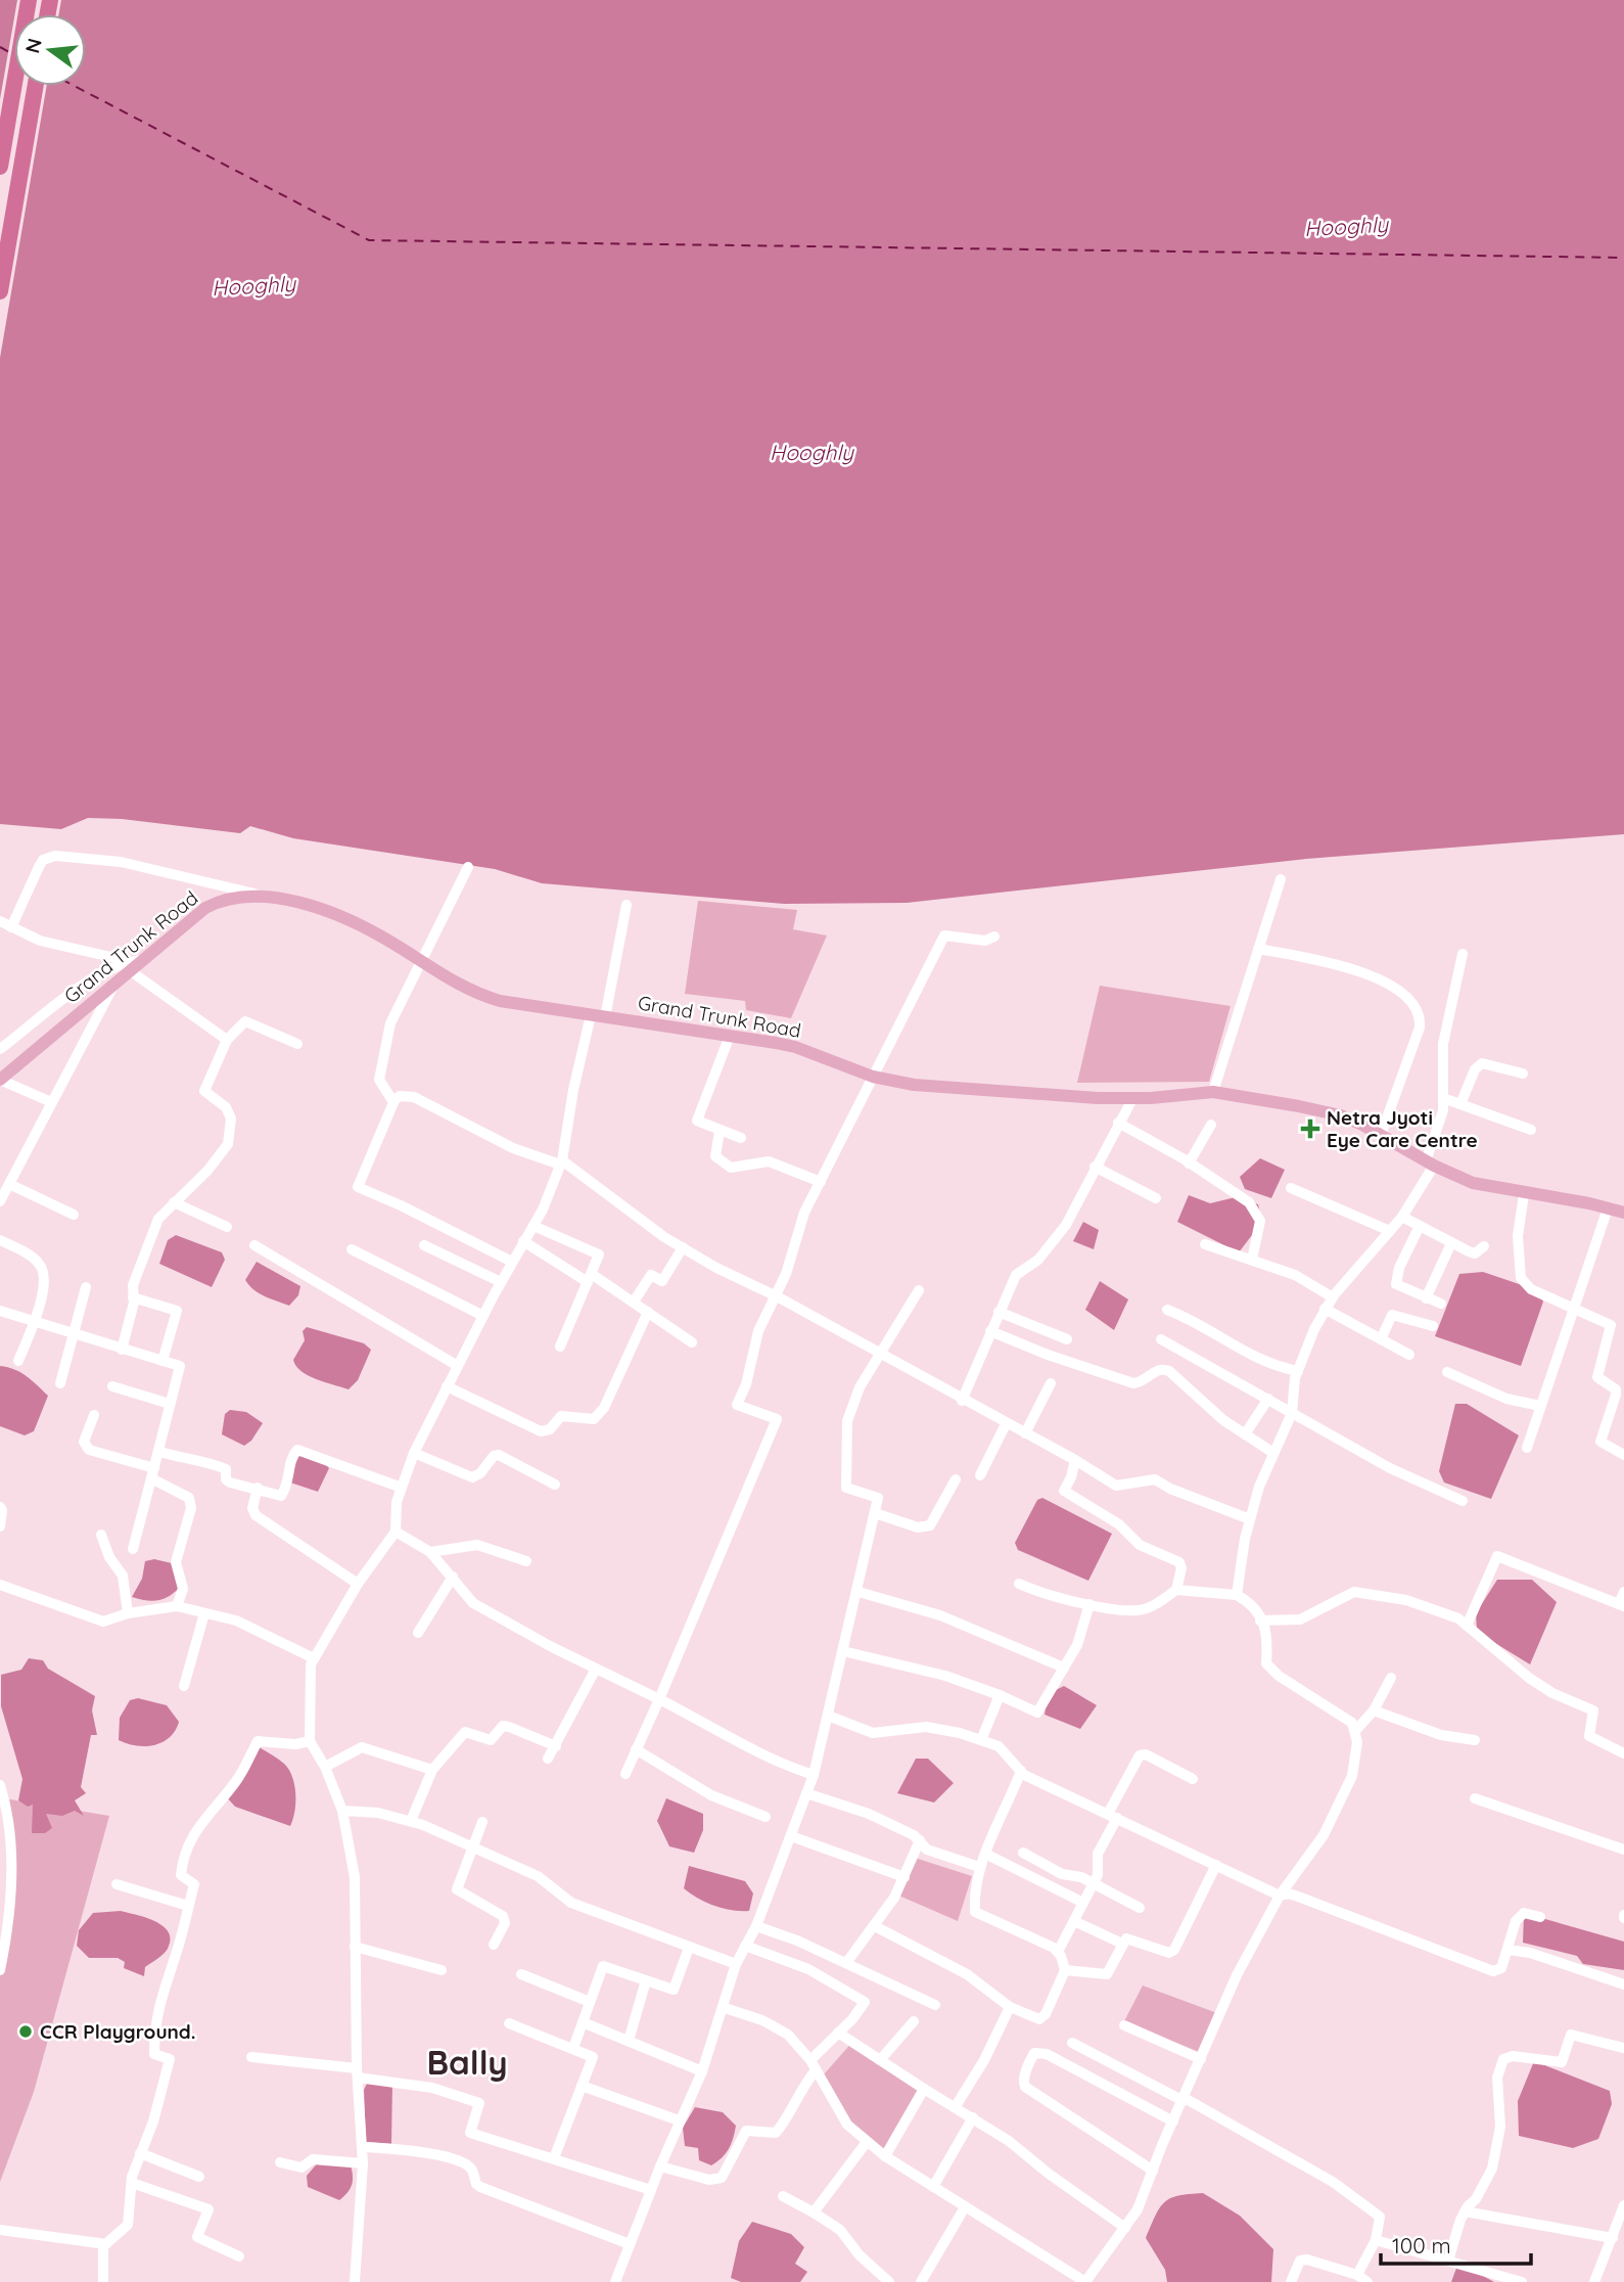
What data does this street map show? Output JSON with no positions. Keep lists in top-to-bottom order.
{
  "streets": {
    "main road": ["Grand Trunk Road"]
  },
  "districts": ["Bally"],
  "water": ["Hooghly"],
  "places": {
    "health": ["Netra Jyoti Eye Care Centre"],
    "other": ["CCR Playground."]
  },
  "scale_bar": "100 m",
  "north": "left"
}
